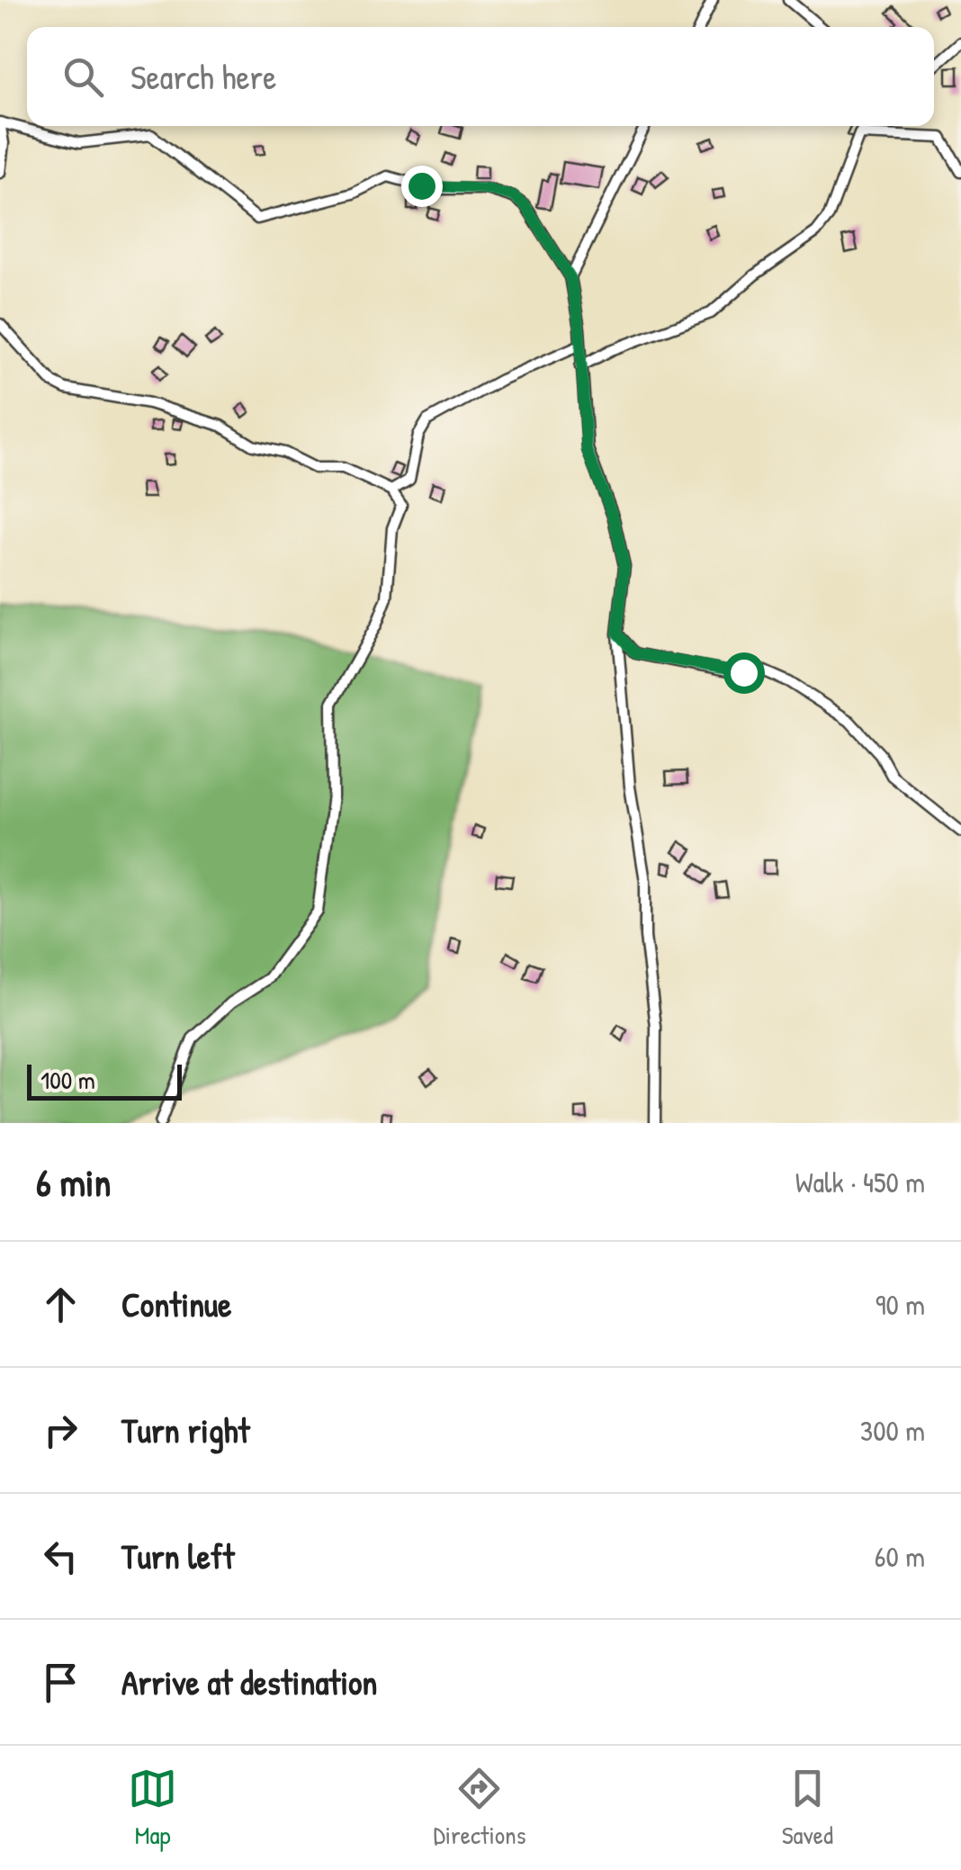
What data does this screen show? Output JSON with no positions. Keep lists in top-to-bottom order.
{
  "scale_bar": "100 m",
  "page": {
    "search": "Search here",
    "scale": "100 m",
    "heading": ["6 min", "Walk · 450 m"],
    "list": [
      ["Continue", "90 m"],
      ["Turn right", "300 m"],
      ["Turn left", "60 m"],
      "Arrive at destination"
    ],
    "nav": ["Map", "Directions", "Saved"]
  }
}
